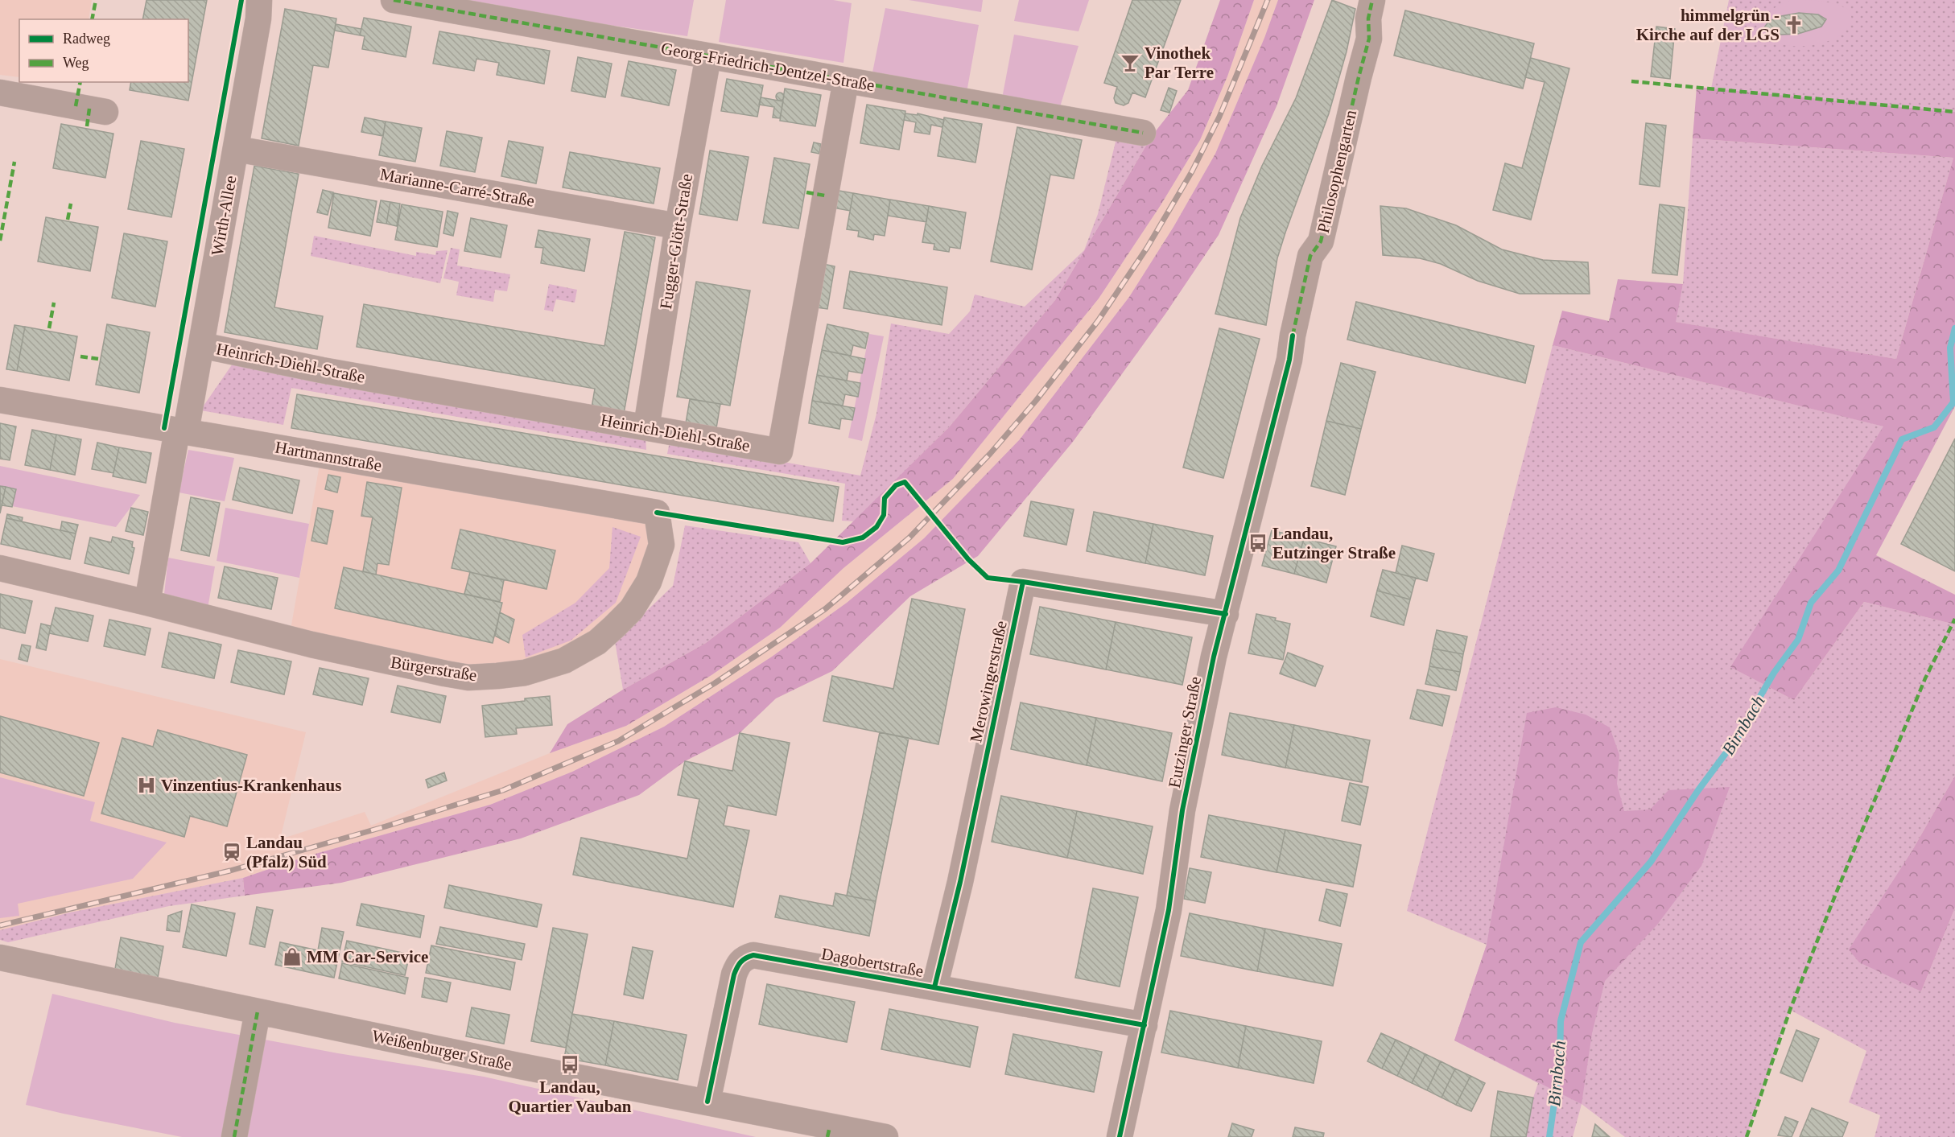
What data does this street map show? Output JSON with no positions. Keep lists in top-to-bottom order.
{
  "streets": {
    "street": [
      "Georg-Friedrich-Dentzel-Straße",
      "Philosophengarten",
      "Marianne-Carré-Straße",
      "Wirth-Allee",
      "Fugger-Glött-Straße",
      "Heinrich-Diehl-Straße",
      "Hartmannstraße",
      "Bürgerstraße",
      "Merowingerstraße",
      "Eutzinger Straße",
      "Dagobertstraße",
      "Weißenburger Straße"
    ]
  },
  "crossings": [
    ["Georg-Friedrich-Dentzel-Straße", "Fugger-Glött-Straße"],
    ["Georg-Friedrich-Dentzel-Straße", "Heinrich-Diehl-Straße"],
    ["Philosophengarten", "Eutzinger Straße"],
    ["Marianne-Carré-Straße", "Wirth-Allee"],
    ["Marianne-Carré-Straße", "Fugger-Glött-Straße"],
    ["Wirth-Allee", "Heinrich-Diehl-Straße"],
    ["Wirth-Allee", "Hartmannstraße"],
    ["Fugger-Glött-Straße", "Heinrich-Diehl-Straße"],
    ["Hartmannstraße", "Bürgerstraße"],
    ["Merowingerstraße", "Eutzinger Straße"],
    ["Merowingerstraße", "Dagobertstraße"],
    ["Eutzinger Straße", "Dagobertstraße"],
    ["Dagobertstraße", "Weißenburger Straße"]
  ],
  "water": ["Birnbach"],
  "places": {
    "church": ["himmelgrün - Kirche auf der LGS"],
    "bar": ["Vinothek Par Terre"],
    "bus stop": ["Landau, Eutzinger Straße", "Landau, Quartier Vauban"],
    "hospital": ["Vinzentius-Krankenhaus"],
    "station": ["Landau (Pfalz) Süd"],
    "shop": ["MM Car-Service"]
  },
  "legend": ["Radweg", "Weg"]
}
